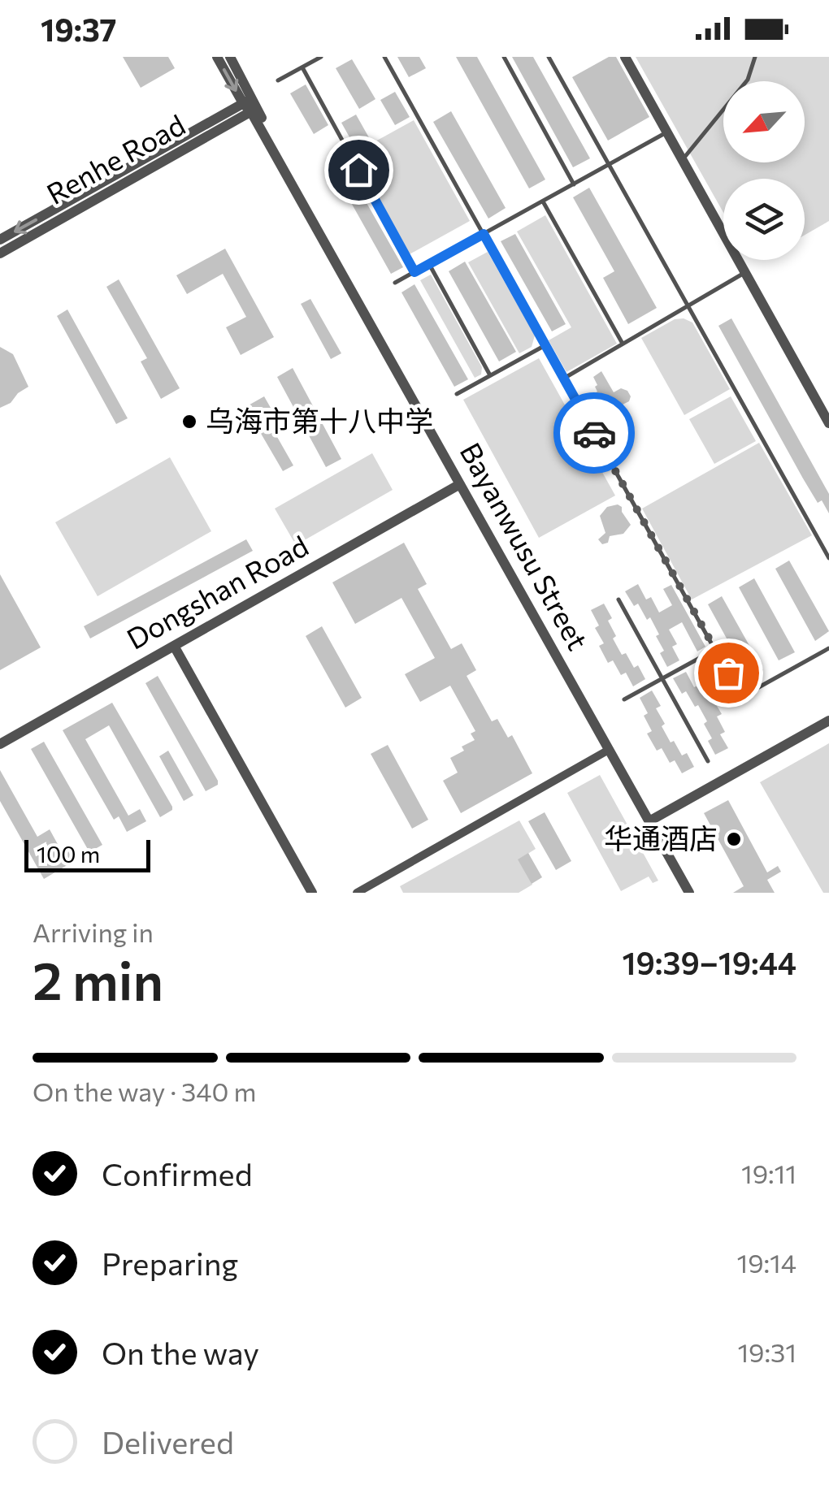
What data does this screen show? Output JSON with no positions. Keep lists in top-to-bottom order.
{
  "streets": {
    "street": ["Renhe Road", "Bayanwusu Street", "Dongshan Road"]
  },
  "crossings": [
    ["Renhe Road", "Bayanwusu Street"],
    ["Bayanwusu Street", "Dongshan Road"]
  ],
  "places": ["乌海市第十八中学", "华通酒店"],
  "scale_bar": "100 m",
  "north": "bottom left",
  "page": {
    "status": "19:37",
    "scale": "100 m",
    "heading": ["2 min", "Arriving in", "19:39–19:44"],
    "bar": "On the way · 340 m",
    "list": [
      ["Confirmed", "19:11"],
      ["Preparing", "19:14"],
      ["On the way", "19:31"],
      "Delivered"
    ]
  }
}
